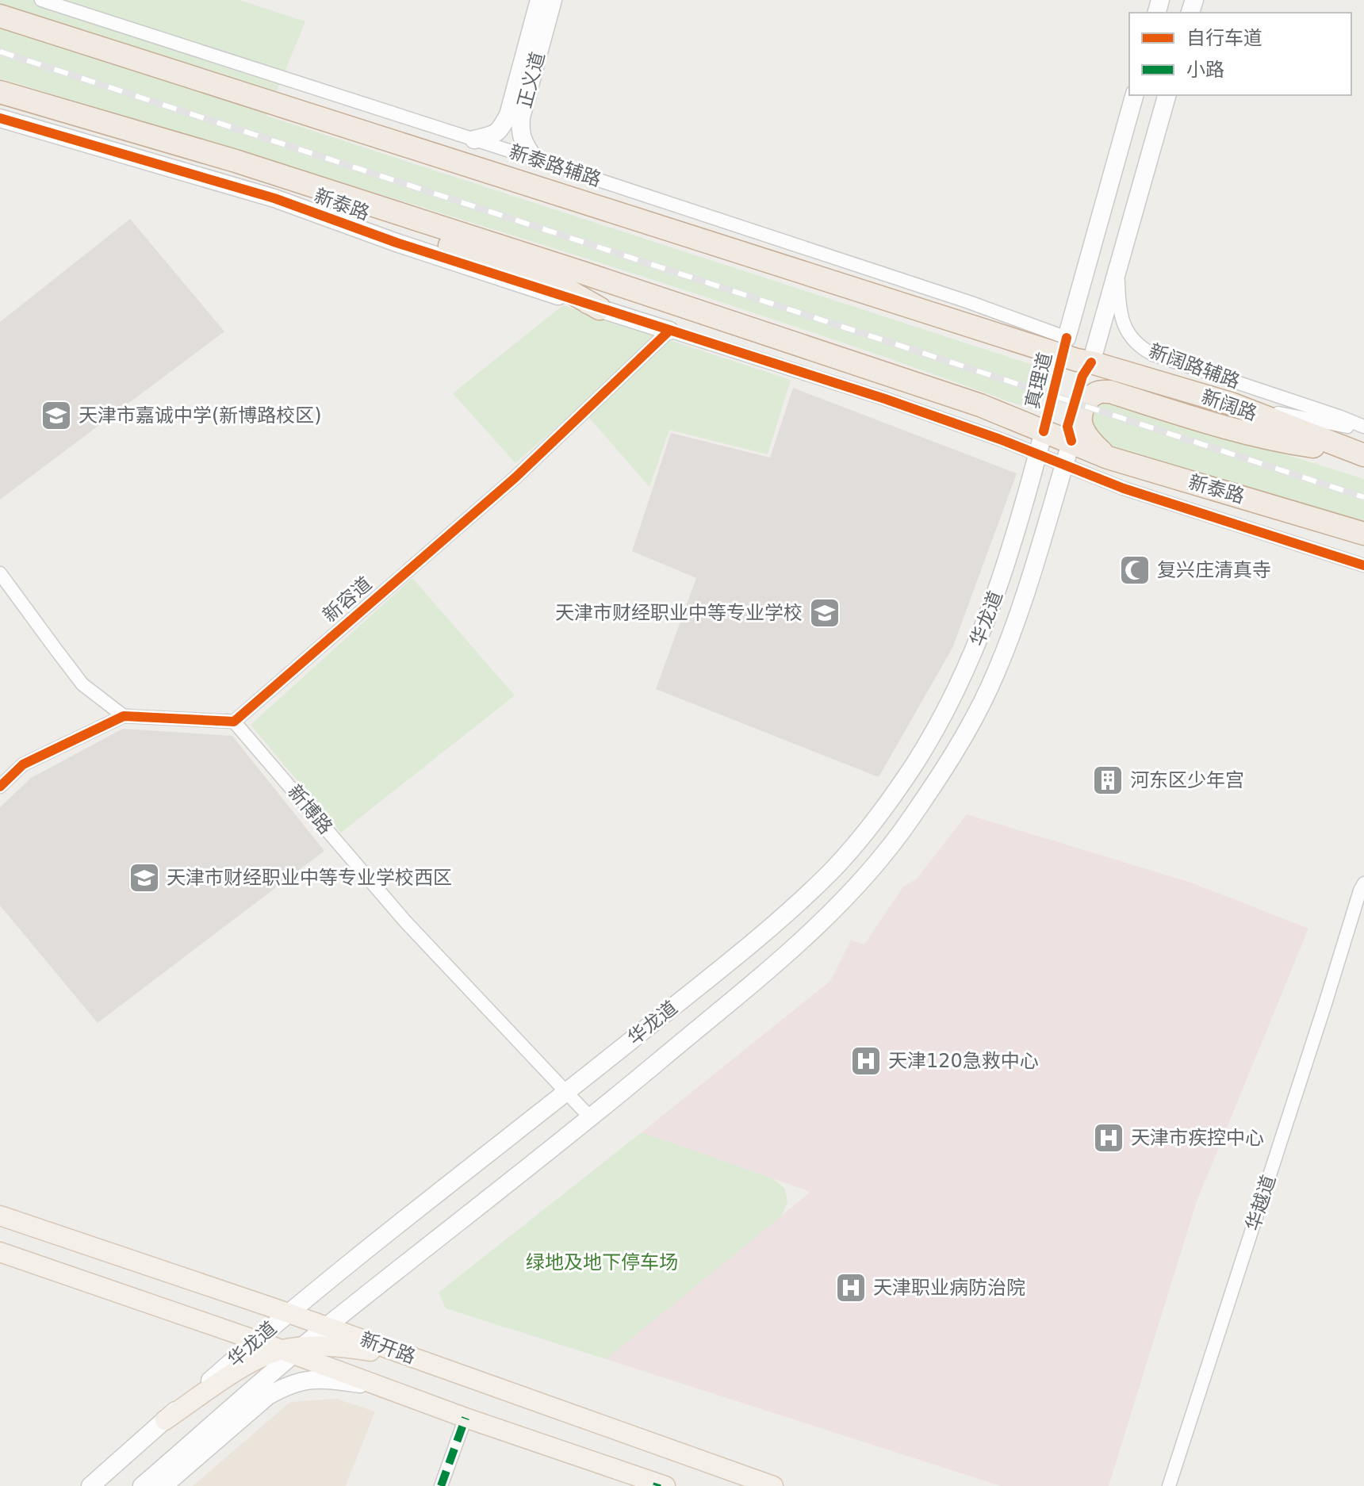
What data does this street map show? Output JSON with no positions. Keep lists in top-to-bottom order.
{
  "streets": {
    "highway": ["新泰路", "新阔路"],
    "main road": [
      "正义道",
      "真理道",
      "华龙道",
      "新开路"
    ],
    "street": [
      "新泰路辅路",
      "新阔路辅路",
      "新容道",
      "新博路",
      "华越道"
    ]
  },
  "crossings": [
    ["正义道", "新泰路辅路"],
    ["新泰路辅路", "真理道"],
    ["新泰路", "新容道"],
    ["新泰路", "华龙道"],
    ["新容道", "新博路"],
    ["华龙道", "新博路"],
    ["华龙道", "新开路"]
  ],
  "parks": ["绿地及地下停车场"],
  "places": {
    "school or university": ["天津市嘉诚中学(新博路校区)", "天津市财经职业中等专业学校", "天津市财经职业中等专业学校西区"],
    "mosque": ["复兴庄清真寺"],
    "building": ["河东区少年宫"],
    "hospital": ["天津120急救中心", "天津市疾控中心", "天津职业病防治院"]
  },
  "legend": ["自行车道", "小路"]
}
